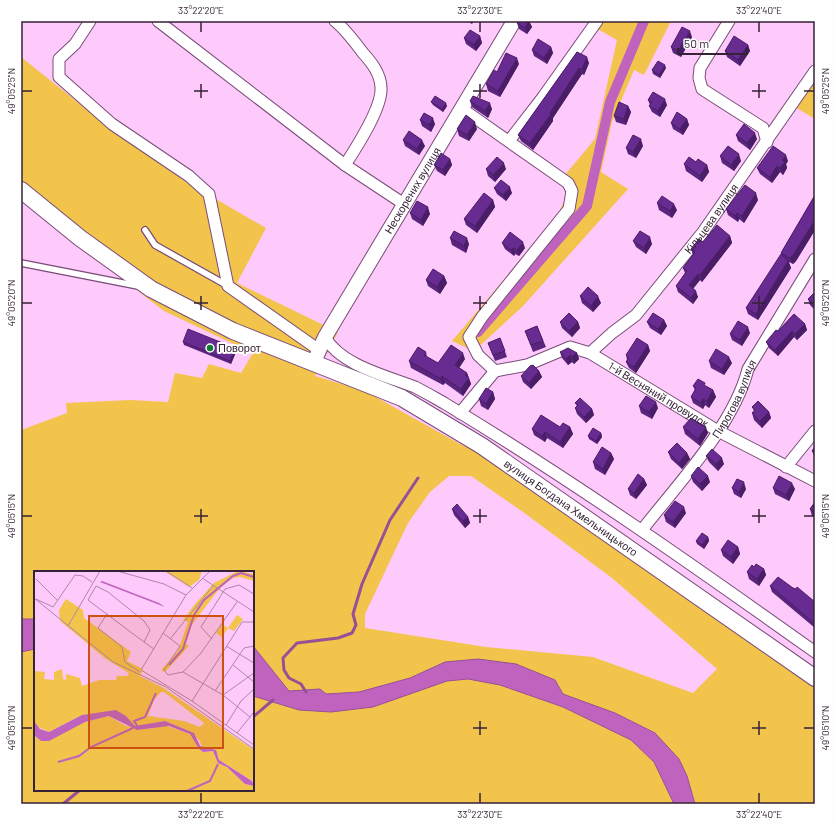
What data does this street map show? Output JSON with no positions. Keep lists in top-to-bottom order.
{
  "streets": {
    "main road": ["вулиця Богдана Хмельницького"],
    "street": [
      "Нескорених вулиця",
      "Кільцева вулиця",
      "1-й Весняний провулок",
      "Пирогова вулиця"
    ]
  },
  "crossings": [
    ["Нескорених вулиця", "вулиця Богдана Хмельницького"],
    ["Кільцева вулиця", "1-й Весняний провулок"],
    ["1-й Весняний провулок", "Пирогова вулиця"]
  ],
  "places": ["Поворот"],
  "scale_bar": "50 m",
  "coordinates": [
    "33°22'20\"E",
    "33°22'30\"E",
    "33°22'40\"E",
    "49°05'25\"N",
    "49°05'20\"N",
    "49°05'15\"N",
    "49°05'10\"N"
  ]
}
